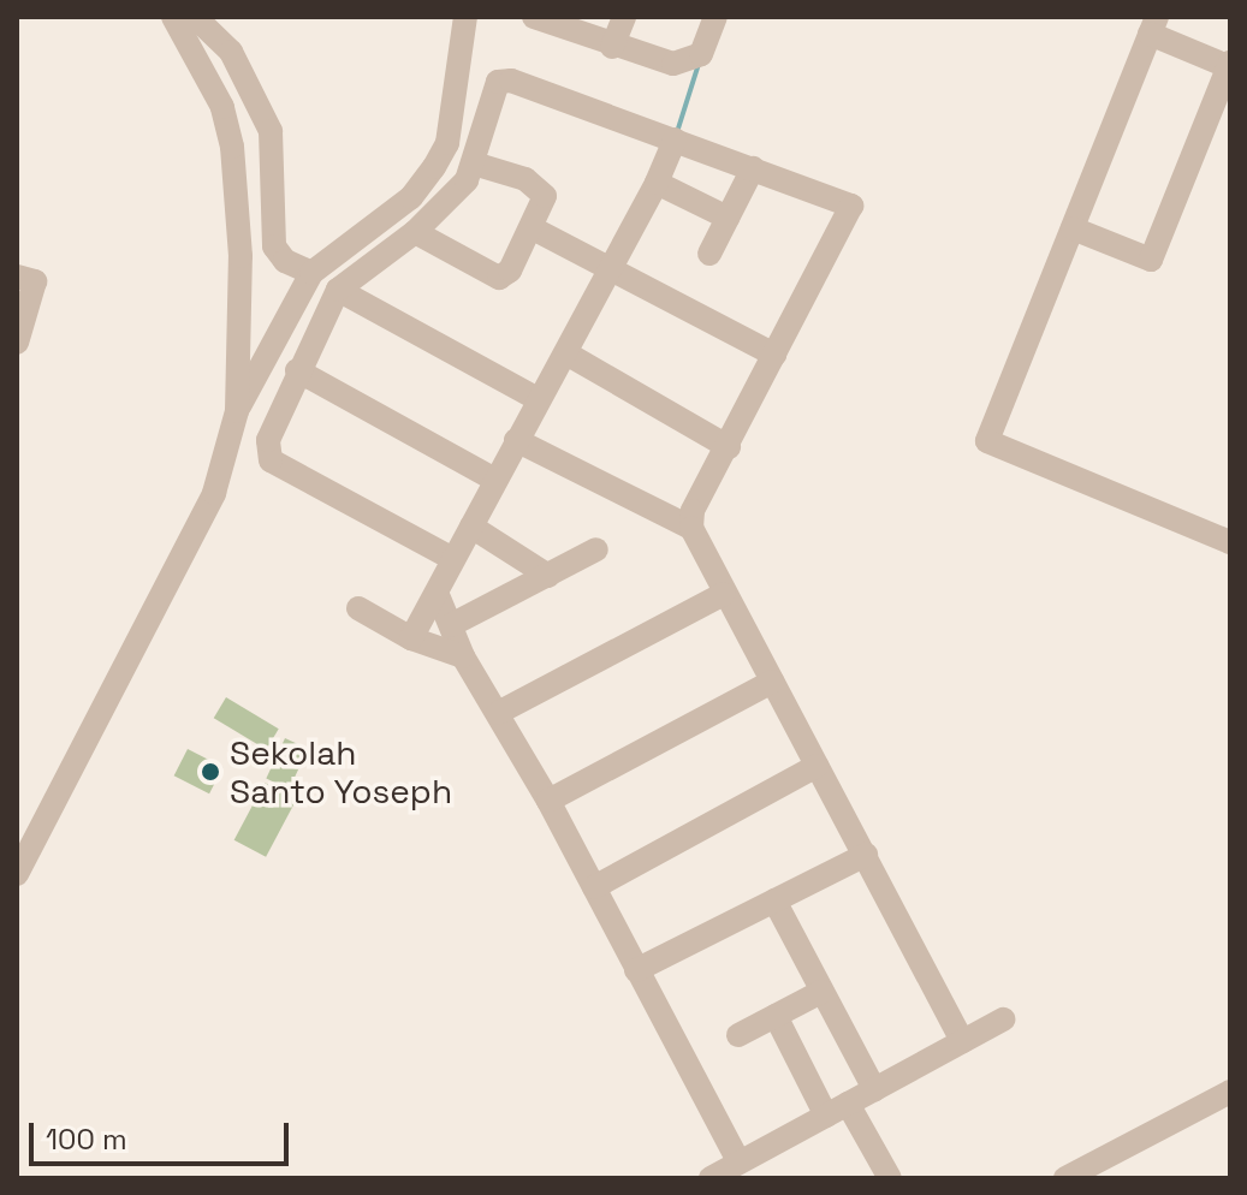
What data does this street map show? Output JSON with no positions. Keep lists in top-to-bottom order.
{
  "places": ["Sekolah Santo Yoseph"],
  "scale_bar": "100 m"
}
